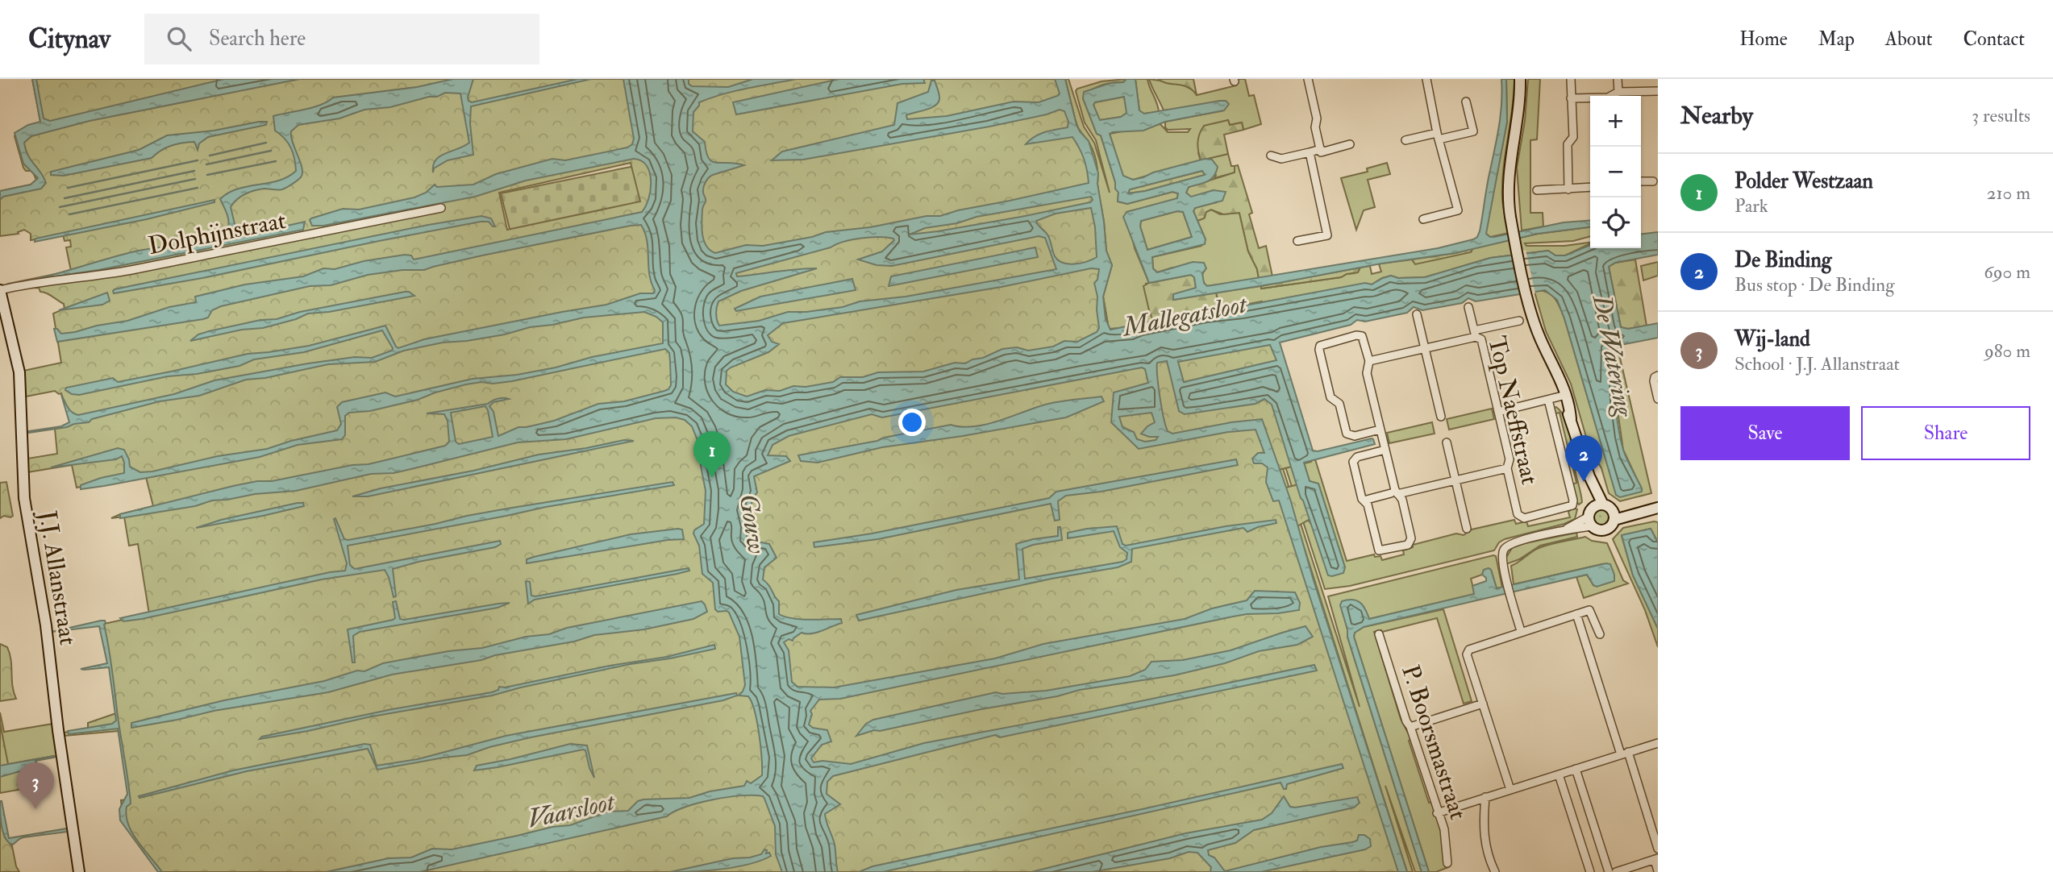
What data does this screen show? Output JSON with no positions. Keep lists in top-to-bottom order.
{
  "streets": {
    "street": [
      "Dolphijnstraat",
      "Top Naeffstraat",
      "J.J. Allanstraat",
      "P. Boorsmastraat"
    ]
  },
  "crossings": [
    ["Dolphijnstraat", "J.J. Allanstraat"]
  ],
  "water": [
    "Mallegatsloot",
    "De Watering",
    "Gouw",
    "Vaarsloot"
  ],
  "page": {
    "header": "Citynav",
    "search": "Search here",
    "nav": [
      "Home",
      "Map",
      "About",
      "Contact"
    ],
    "heading": ["Nearby", "3 results"],
    "map_buttons": ["+", "−"],
    "list": [
      {
        "mark": "1",
        "name": "Polder Westzaan",
        "note": "Park",
        "value": "210 m"
      },
      {
        "mark": "2",
        "name": "De Binding",
        "note": "Bus stop · De Binding",
        "value": "690 m"
      },
      {
        "mark": "3",
        "name": "Wij-land",
        "note": "School · J.J. Allanstraat",
        "value": "980 m"
      }
    ],
    "buttons": ["Save", "Share"],
    "pins": ["1", "2", "3"]
  }
}
